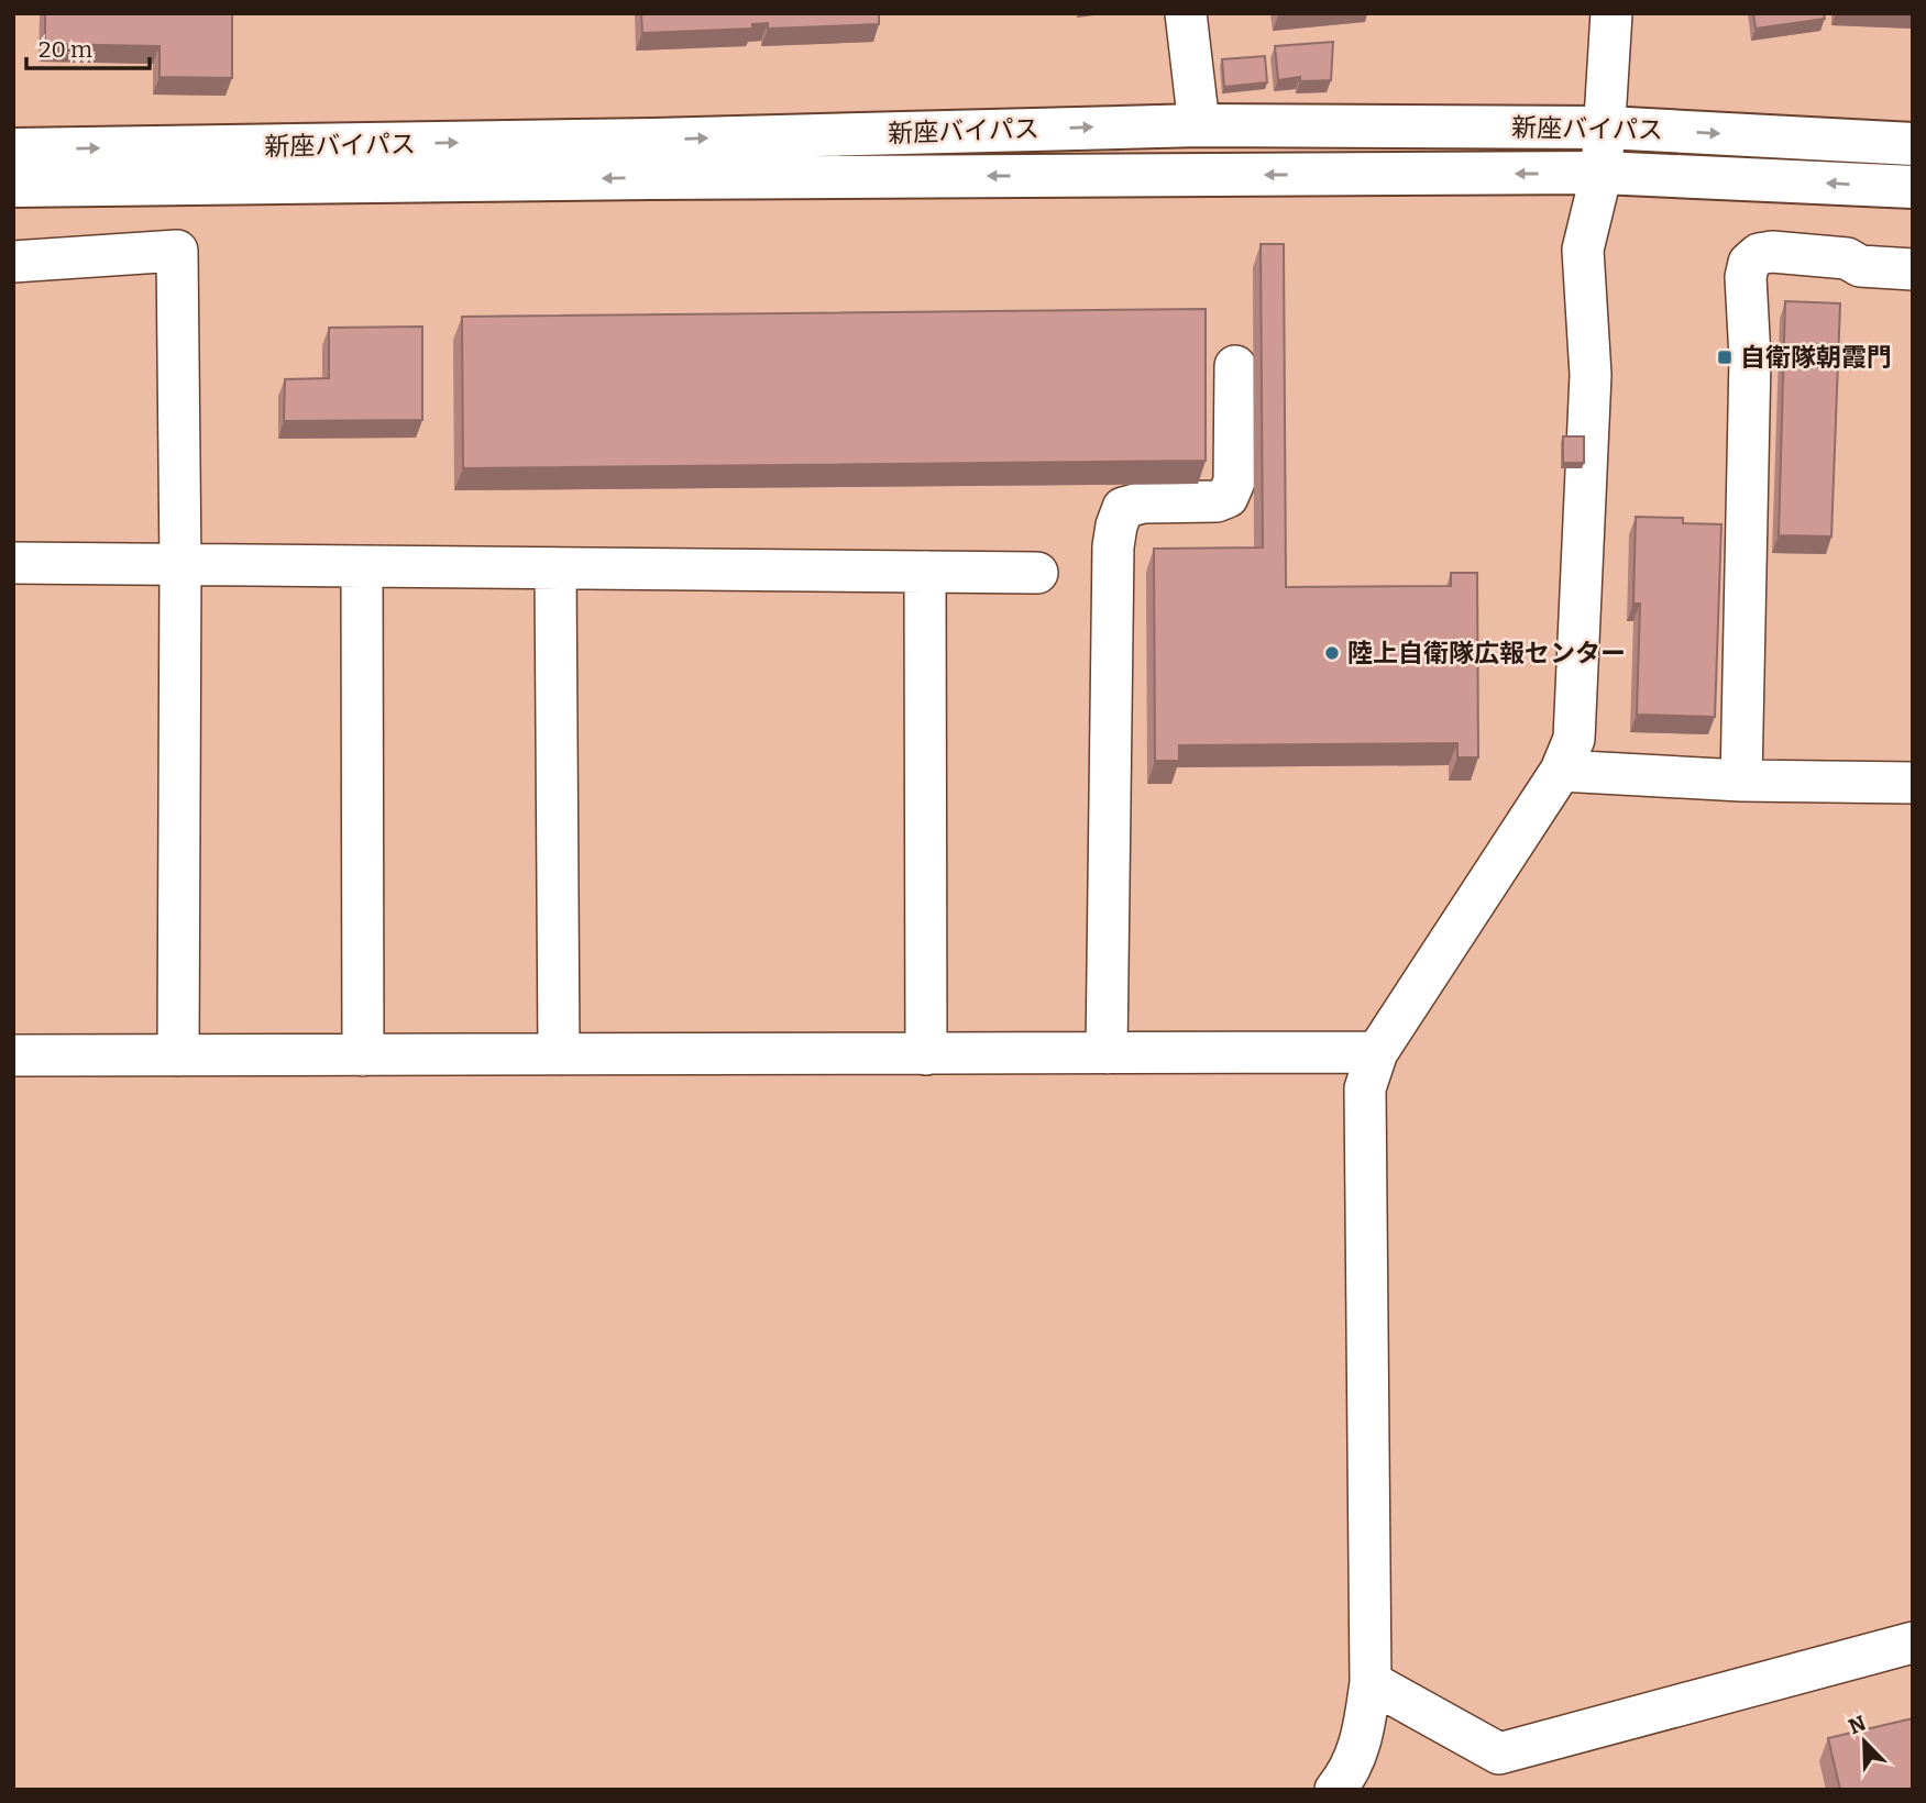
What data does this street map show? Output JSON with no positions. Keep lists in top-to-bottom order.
{
  "streets": {
    "highway": ["新座バイパス"]
  },
  "places": {
    "transit": ["自衛隊朝霞門"],
    "other": ["陸上自衛隊広報センター"]
  },
  "scale_bar": "20 m",
  "north": "top left"
}
